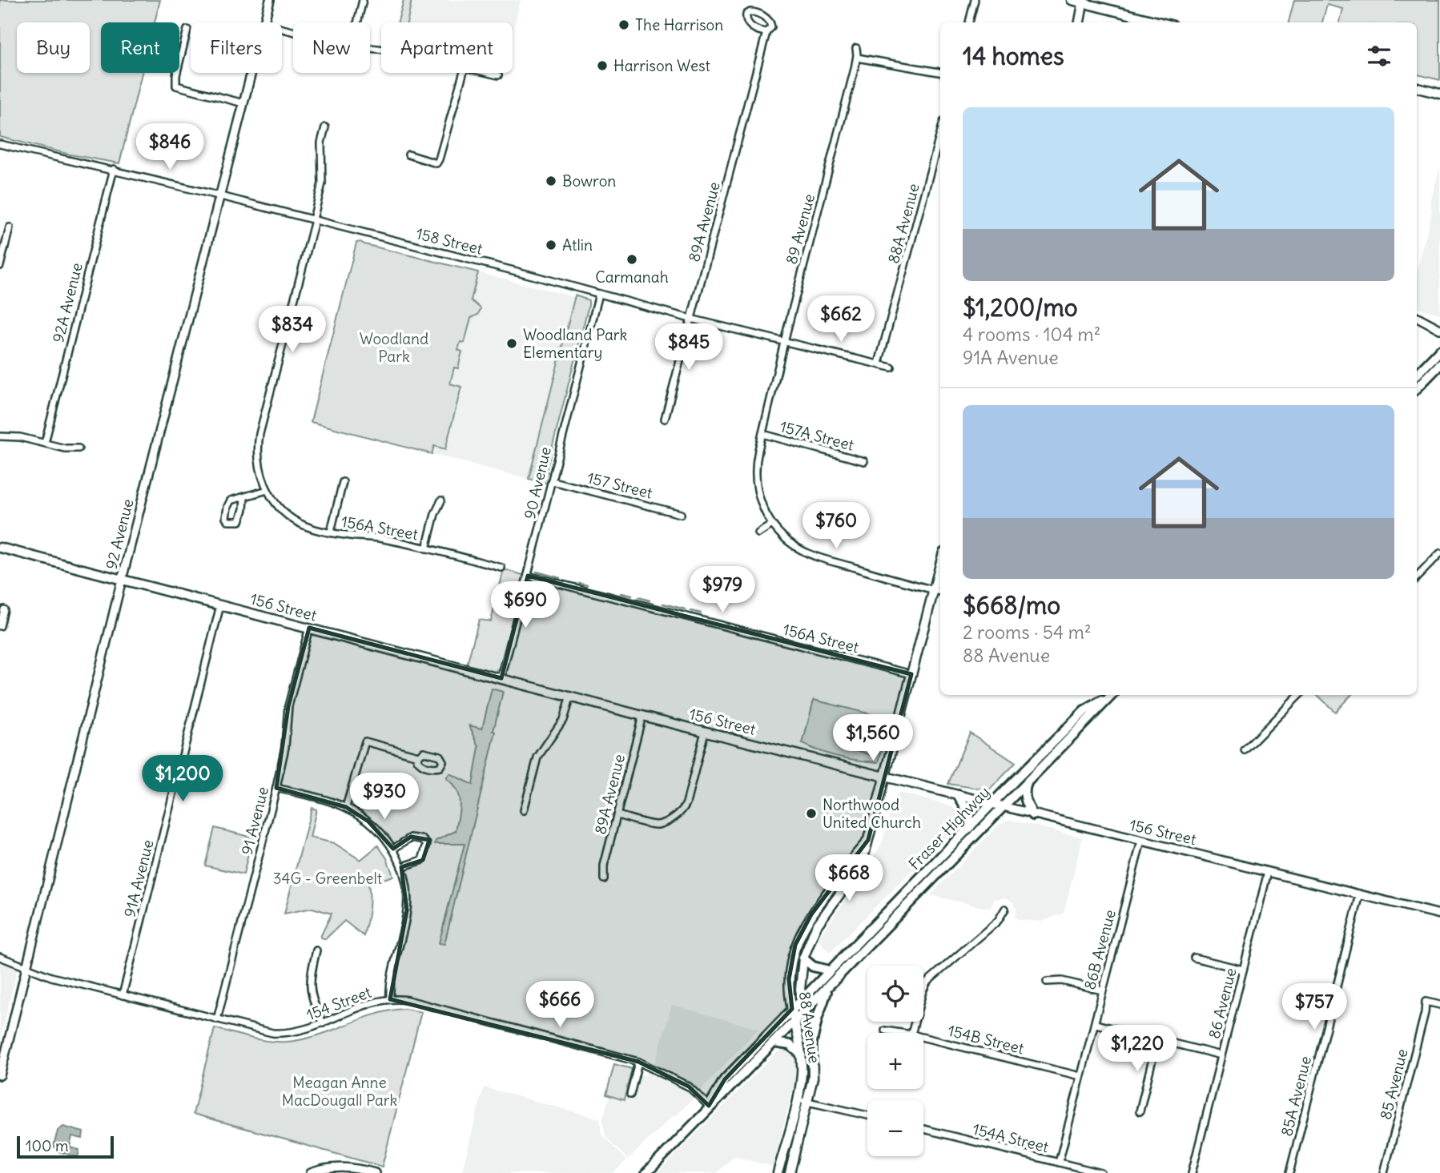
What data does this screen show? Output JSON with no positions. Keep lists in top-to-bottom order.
{
  "streets": {
    "main road": ["156 Street", "Fraser Highway", "88 Avenue"],
    "street": [
      "89A Avenue",
      "88A Avenue",
      "89 Avenue",
      "158 Street",
      "92A Avenue",
      "157A Street",
      "90 Avenue",
      "157 Street",
      "156A Street",
      "92 Avenue",
      "91 Avenue",
      "91A Avenue",
      "86B Avenue",
      "154 Street",
      "86 Avenue",
      "154B Street",
      "85 Avenue",
      "85A Avenue",
      "154A Street"
    ]
  },
  "crossings": [
    ["89A Avenue", "158 Street"],
    ["89A Avenue", "156 Street"],
    ["88A Avenue", "158 Street"],
    ["89 Avenue", "158 Street"],
    ["89 Avenue", "157A Street"],
    ["158 Street", "92A Avenue"],
    ["158 Street", "90 Avenue"],
    ["158 Street", "92 Avenue"],
    ["90 Avenue", "157 Street"],
    ["90 Avenue", "156A Street"],
    ["90 Avenue", "156 Street"],
    ["156A Street", "88 Avenue"],
    ["92 Avenue", "156 Street"],
    ["92 Avenue", "154 Street"],
    ["156 Street", "91 Avenue"],
    ["156 Street", "Fraser Highway"],
    ["156 Street", "91A Avenue"],
    ["156 Street", "86B Avenue"],
    ["156 Street", "86 Avenue"],
    ["156 Street", "88 Avenue"],
    ["156 Street", "85A Avenue"],
    ["91 Avenue", "154 Street"],
    ["Fraser Highway", "154 Street"],
    ["Fraser Highway", "88 Avenue"],
    ["91A Avenue", "154 Street"],
    ["86B Avenue", "154B Street"],
    ["86B Avenue", "154A Street"]
  ],
  "parks": ["Woodland Park", "34G - Greenbelt", "Meagan Anne MacDougall Park"],
  "places": [
    "The Harrison",
    "Harrison West",
    "Bowron",
    "Atlin",
    "Carmanah",
    "Woodland Park Elementary",
    "Northwood United Church"
  ],
  "scale_bar": "100 m",
  "page": {
    "chip": [
      "Buy",
      "Rent",
      "Filters",
      "New",
      "Apartment"
    ],
    "heading": "14 homes",
    "list": [
      {
        "name": "$1,200/mo",
        "note": "4 rooms · 104 m² · 91A Avenue"
      },
      {
        "name": "$668/mo",
        "note": "2 rooms · 54 m² · 88 Avenue"
      }
    ],
    "price": [
      "$846",
      "$662",
      "$834",
      "$845",
      "$760",
      "$979",
      "$690",
      "$1,560",
      "$1,200",
      "$930",
      "$668",
      "$666",
      "$757",
      "$1,220"
    ],
    "map_buttons": ["+", "−"],
    "scale": "100 m"
  }
}
